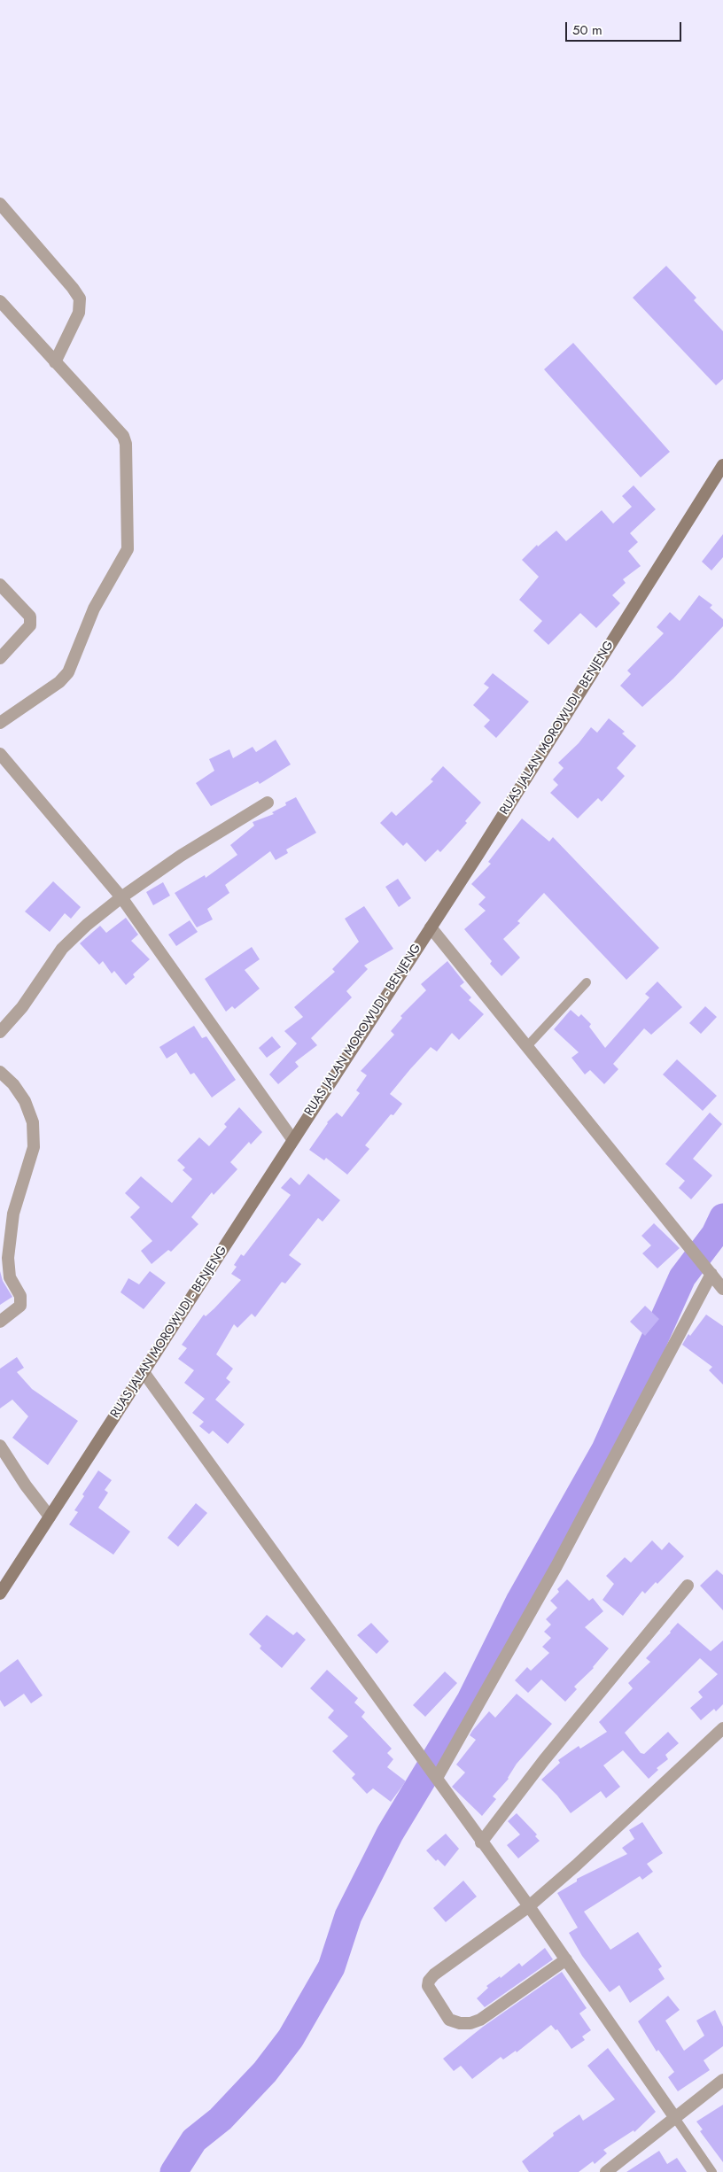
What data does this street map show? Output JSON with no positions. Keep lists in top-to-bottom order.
{
  "streets": {
    "main road": ["RUAS JALAN MOROWUDI - BENJENG"]
  },
  "scale_bar": "50 m"
}
